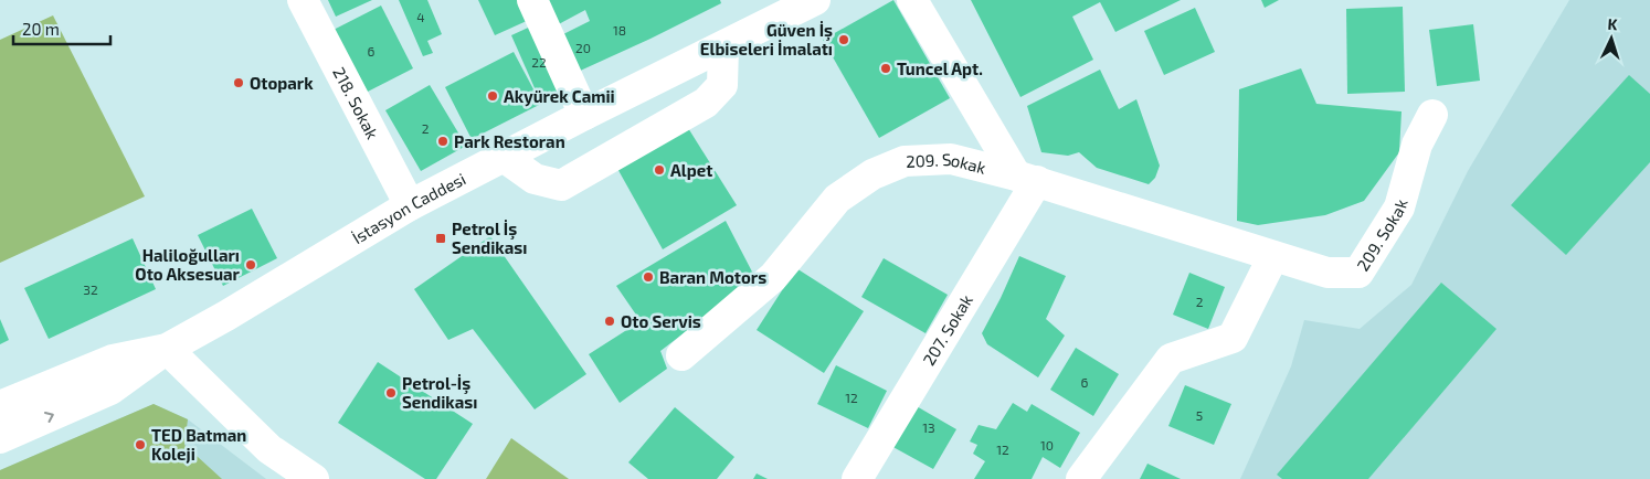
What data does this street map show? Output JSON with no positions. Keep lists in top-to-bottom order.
{
  "streets": {
    "street": [
      "218. Sokak",
      "209. Sokak",
      "İstasyon Caddesi",
      "207. Sokak"
    ]
  },
  "crossings": [
    ["218. Sokak", "İstasyon Caddesi"],
    ["209. Sokak", "207. Sokak"]
  ],
  "places": {
    "other": [
      "Güven İş Elbiseleri İmalatı",
      "Tuncel Apt.",
      "Otopark",
      "Akyürek Camii",
      "Park Restoran",
      "Alpet",
      "Haliloğulları Oto Aksesuar",
      "Baran Motors",
      "Oto Servis",
      "Petrol-İş Sendikası",
      "TED Batman Koleji"
    ],
    "transit": ["Petrol İş Sendikası"]
  },
  "house_numbers": [
    "4",
    "18",
    "20",
    "6",
    "22",
    "2",
    "32",
    "2",
    "6",
    "12",
    "5",
    "13",
    "10",
    "12"
  ],
  "scale_bar": "20 m",
  "north": "top"
}
